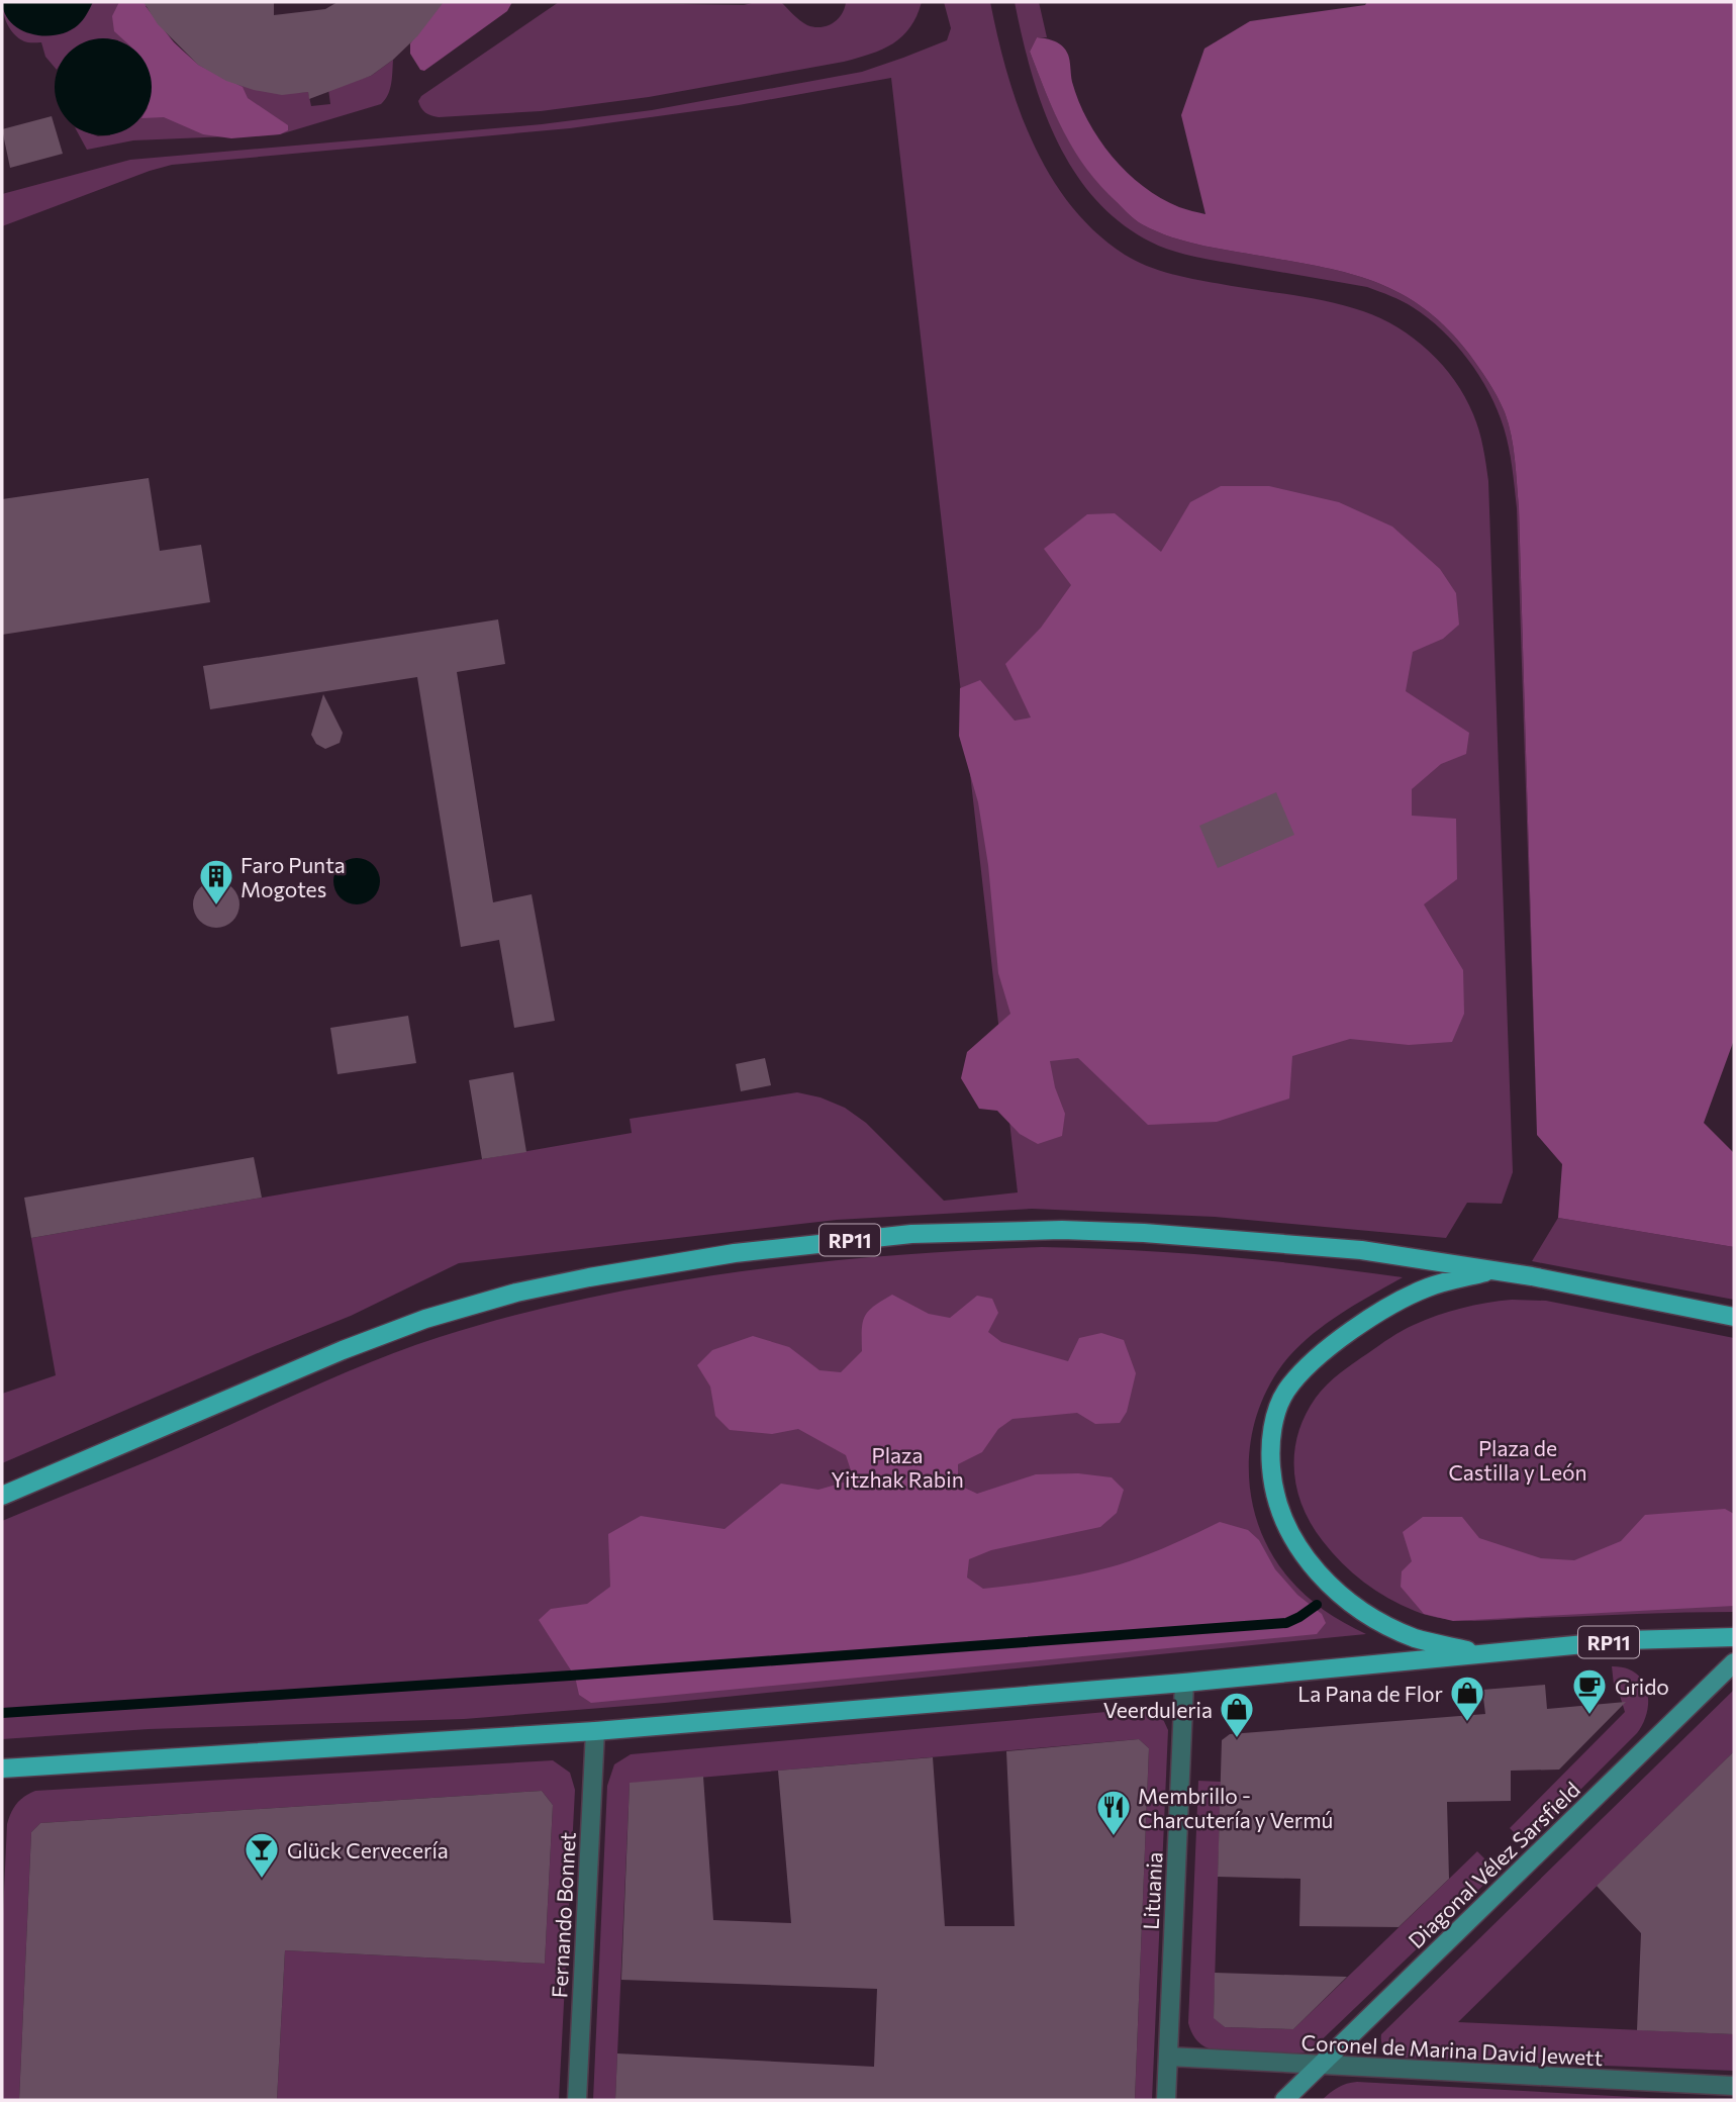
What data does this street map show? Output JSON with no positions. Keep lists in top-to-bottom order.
{
  "streets": {
    "main road": ["RP11", "Diagonal Vélez Sarsfield"],
    "street": ["Lituania", "Fernando Bonnet", "Coronel de Marina David Jewett"]
  },
  "crossings": [
    ["RP11", "Lituania"],
    ["RP11", "Fernando Bonnet"],
    ["Diagonal Vélez Sarsfield", "Coronel de Marina David Jewett"],
    ["Lituania", "Coronel de Marina David Jewett"]
  ],
  "parks": ["Plaza de Castilla y León", "Plaza Yitzhak Rabin"],
  "places": {
    "building": ["Faro Punta Mogotes"],
    "cafe": ["Grido"],
    "shop": ["La Pana de Flor", "Veerduleria"],
    "restaurant": ["Membrillo - Charcutería y Vermú"],
    "bar": ["Glück Cervecería"]
  }
}
